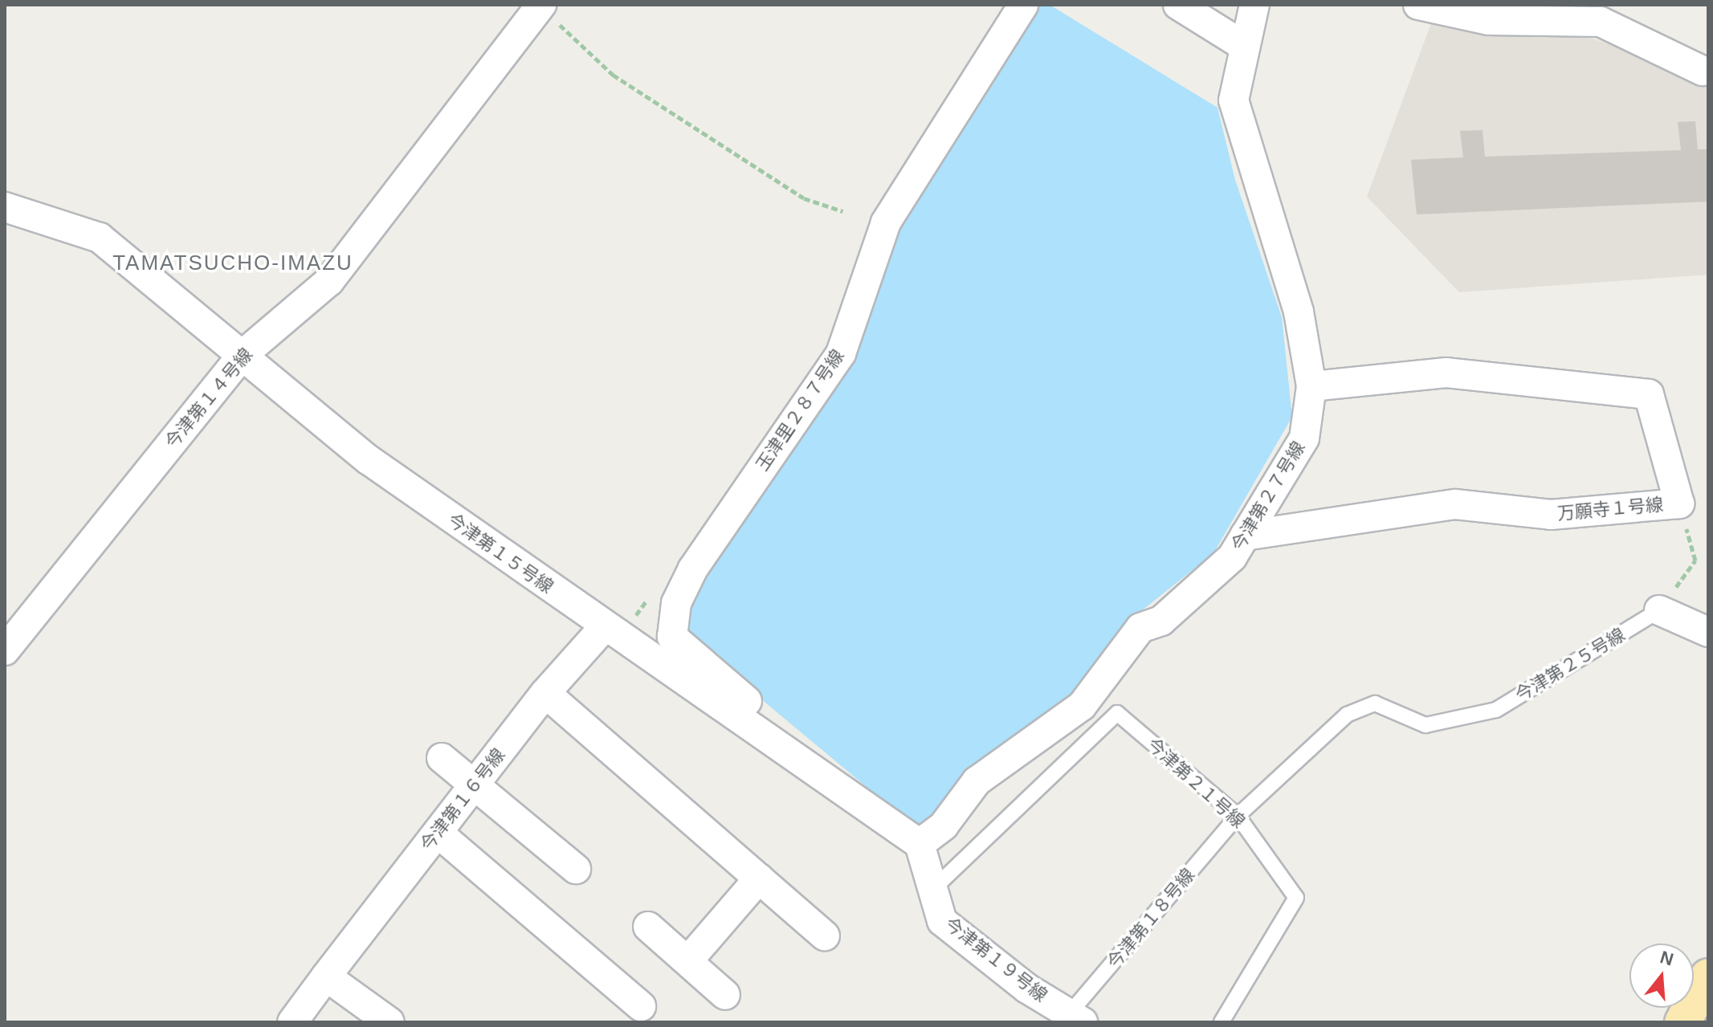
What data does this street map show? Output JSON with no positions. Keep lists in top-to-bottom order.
{
  "streets": {
    "street": [
      "今津第１４号線",
      "玉津里２８７号線",
      "今津第２７号線",
      "万願寺１号線",
      "今津第１５号線",
      "今津第１６号線",
      "今津第１９号線"
    ],
    "lane": ["今津第２５号線", "今津第２１号線", "今津第１８号線"]
  },
  "crossings": [
    ["今津第１４号線", "今津第１５号線"],
    ["玉津里２８７号線", "今津第１５号線"],
    ["今津第２７号線", "万願寺１号線"],
    ["今津第２７号線", "今津第１５号線"],
    ["今津第２７号線", "今津第１９号線"],
    ["今津第１５号線", "今津第１６号線"],
    ["今津第１５号線", "今津第１９号線"],
    ["今津第２５号線", "今津第１８号線"],
    ["今津第２１号線", "今津第１８号線"],
    ["今津第２１号線", "今津第１９号線"],
    ["今津第１８号線", "今津第１９号線"]
  ],
  "districts": ["TAMATSUCHO-IMAZU"],
  "north": "top"
}
